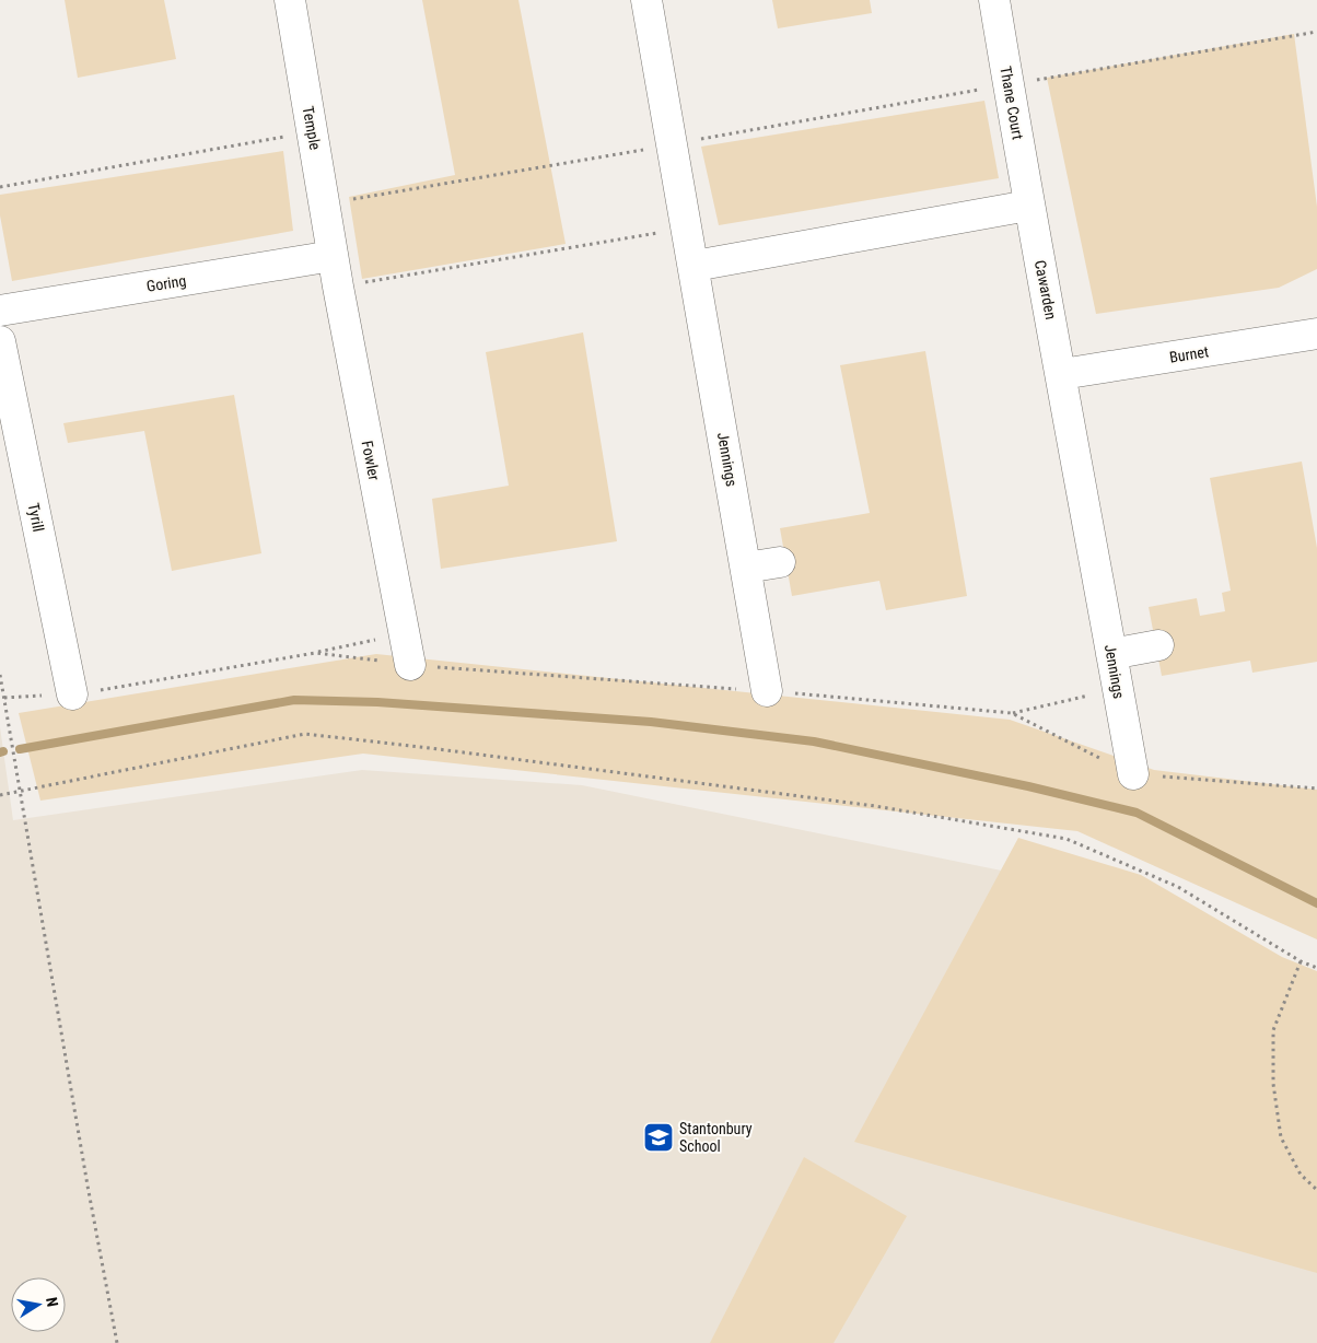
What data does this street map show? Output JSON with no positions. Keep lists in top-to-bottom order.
{
  "streets": {
    "street": [
      "Thane Court",
      "Temple",
      "Goring",
      "Cawarden",
      "Burnet",
      "Jennings",
      "Fowler",
      "Tyrill"
    ]
  },
  "crossings": [
    ["Thane Court", "Cawarden"],
    ["Temple", "Goring"],
    ["Temple", "Fowler"],
    ["Goring", "Fowler"],
    ["Cawarden", "Burnet"],
    ["Cawarden", "Jennings"],
    ["Burnet", "Jennings"]
  ],
  "places": {
    "school or university": ["Stantonbury School"]
  },
  "north": "right"
}
